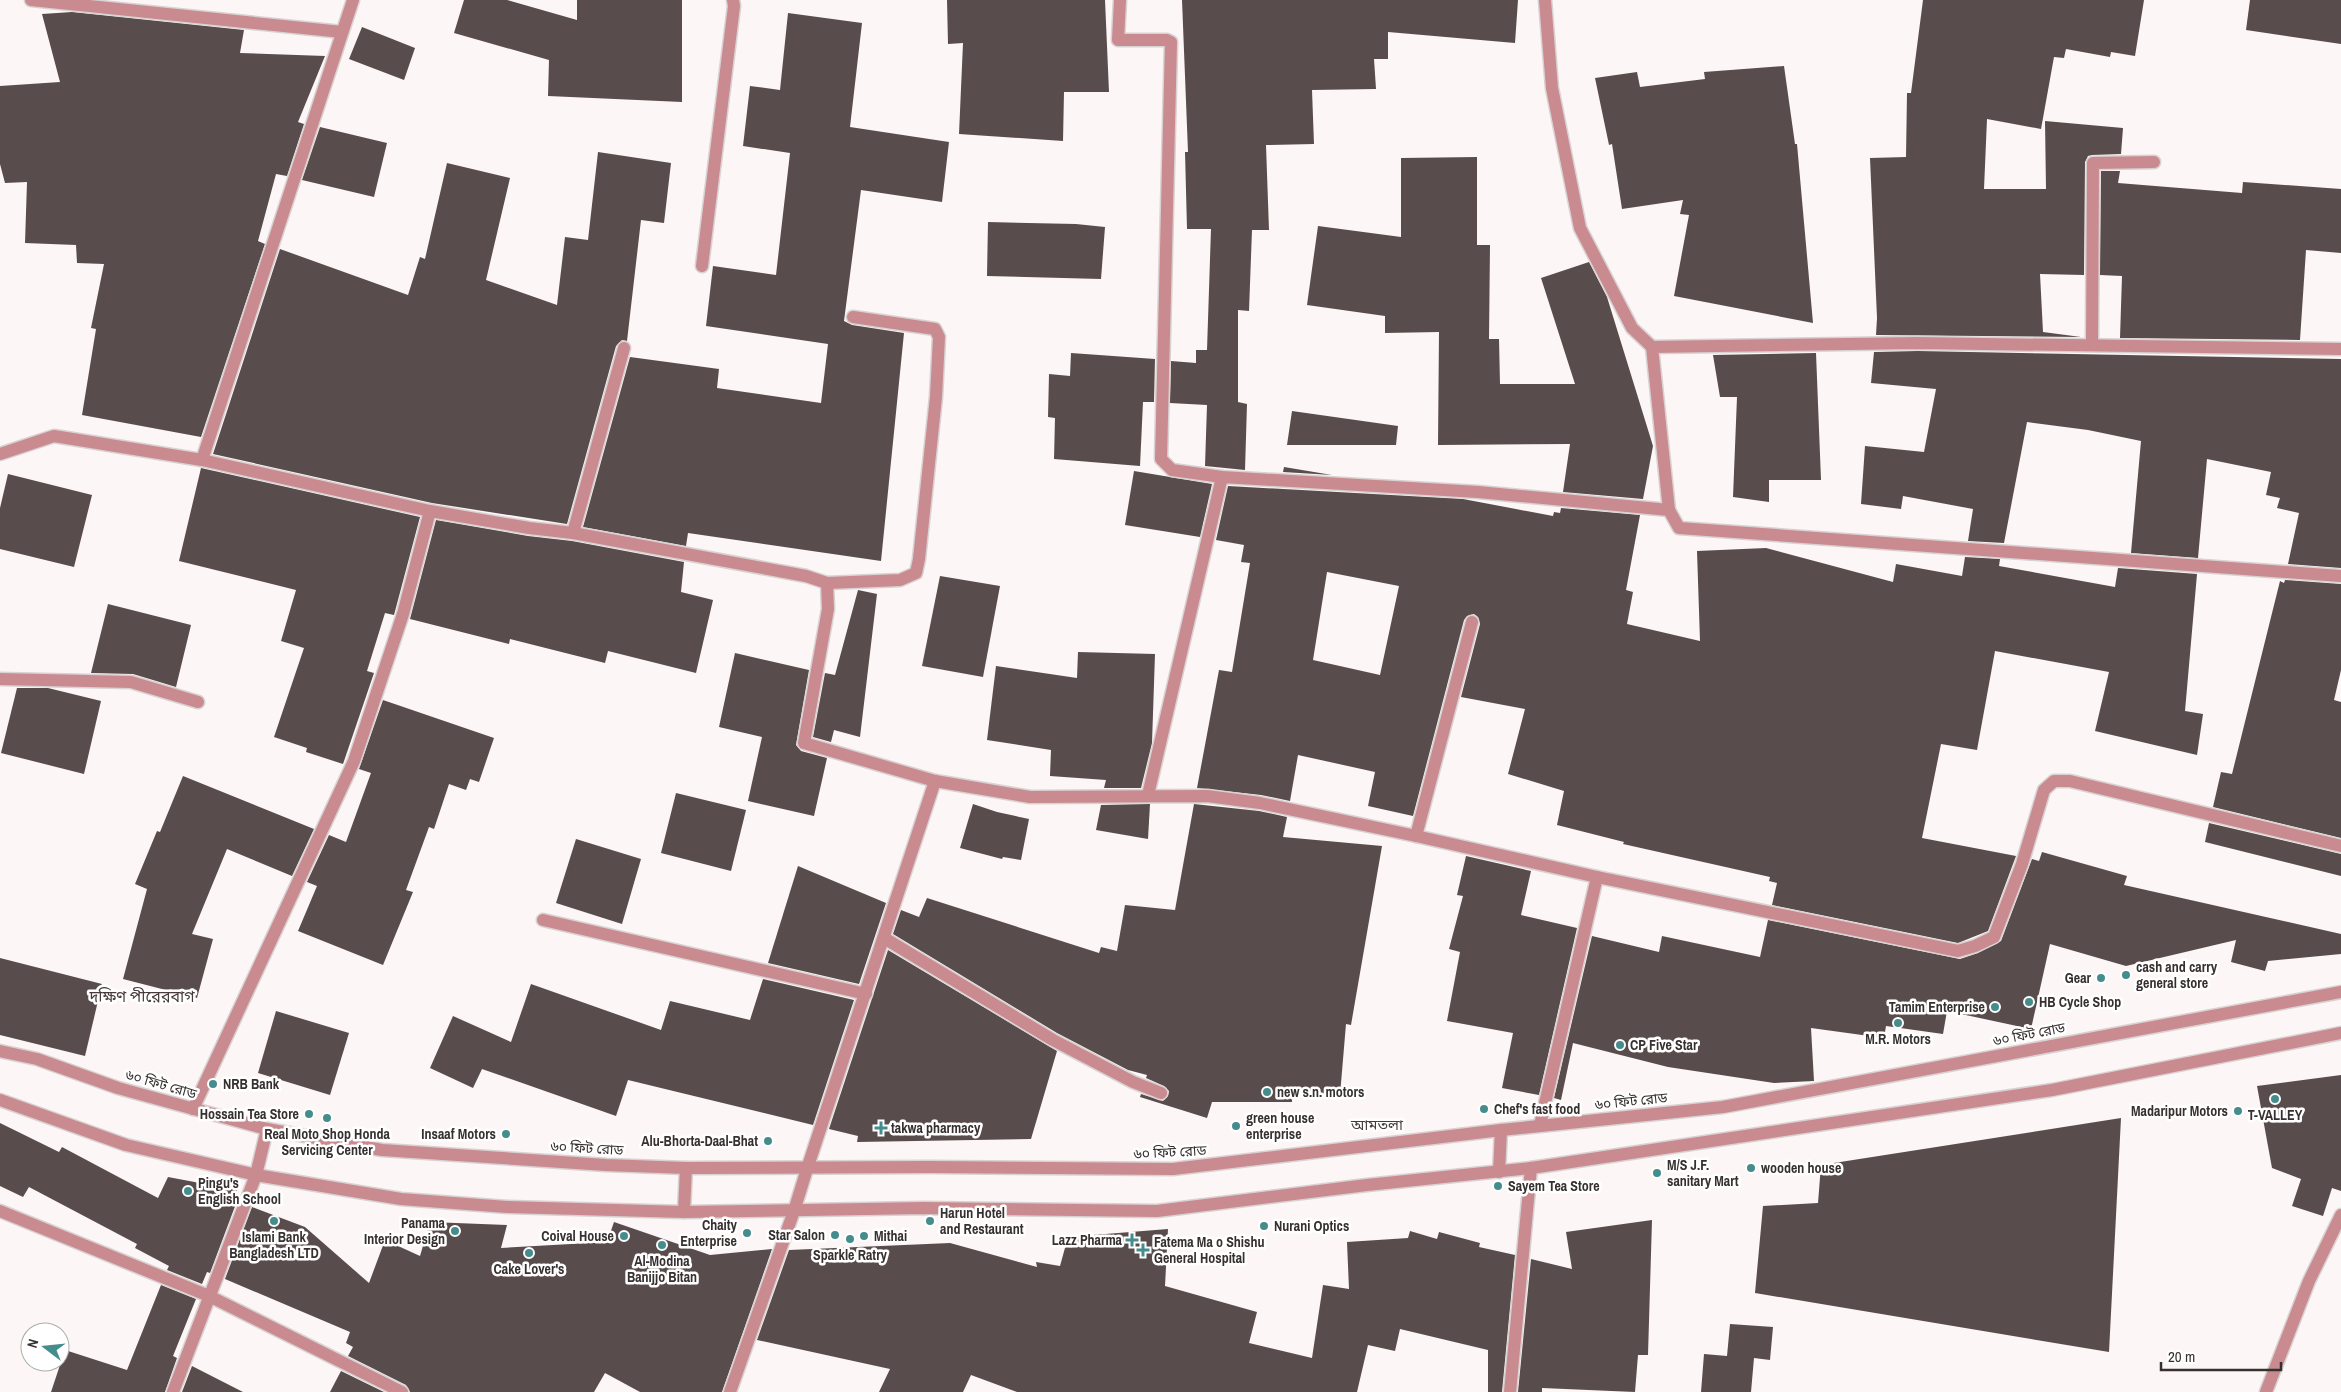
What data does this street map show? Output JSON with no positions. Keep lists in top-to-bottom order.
{
  "streets": {
    "street": ["৬০ ফিট রোড"]
  },
  "districts": ["দক্ষিণ পীরেরবাগ", "আমতলা"],
  "places": {
    "other": [
      "cash and carry general store",
      "Gear",
      "HB Cycle Shop",
      "Tamim Enterprise",
      "M.R. Motors",
      "CP Five Star",
      "NRB Bank",
      "new s.n. motors",
      "T-VALLEY",
      "Chef's fast food",
      "Madaripur Motors",
      "Hossain Tea Store",
      "Real Moto Shop Honda Servicing Center",
      "green house enterprise",
      "Insaaf Motors",
      "Alu-Bhorta-Daal-Bhat",
      "wooden house",
      "M/S J.F. sanitary Mart",
      "Sayem Tea Store",
      "Pingu's English School",
      "Islami Bank Bangladesh LTD",
      "Harun Hotel and Restaurant",
      "Nurani Optics",
      "Panama Interior Design",
      "Chaity Enterprise",
      "Star Salon",
      "Coival House",
      "Mithai",
      "Sparkle Ratry",
      "Al-Modina Banijjo Bitan",
      "Cake Lover's"
    ],
    "health": ["takwa pharmacy", "Lazz Pharma", "Fatema Ma o Shishu General Hospital"]
  },
  "scale_bar": "20 m",
  "north": "left"
}
